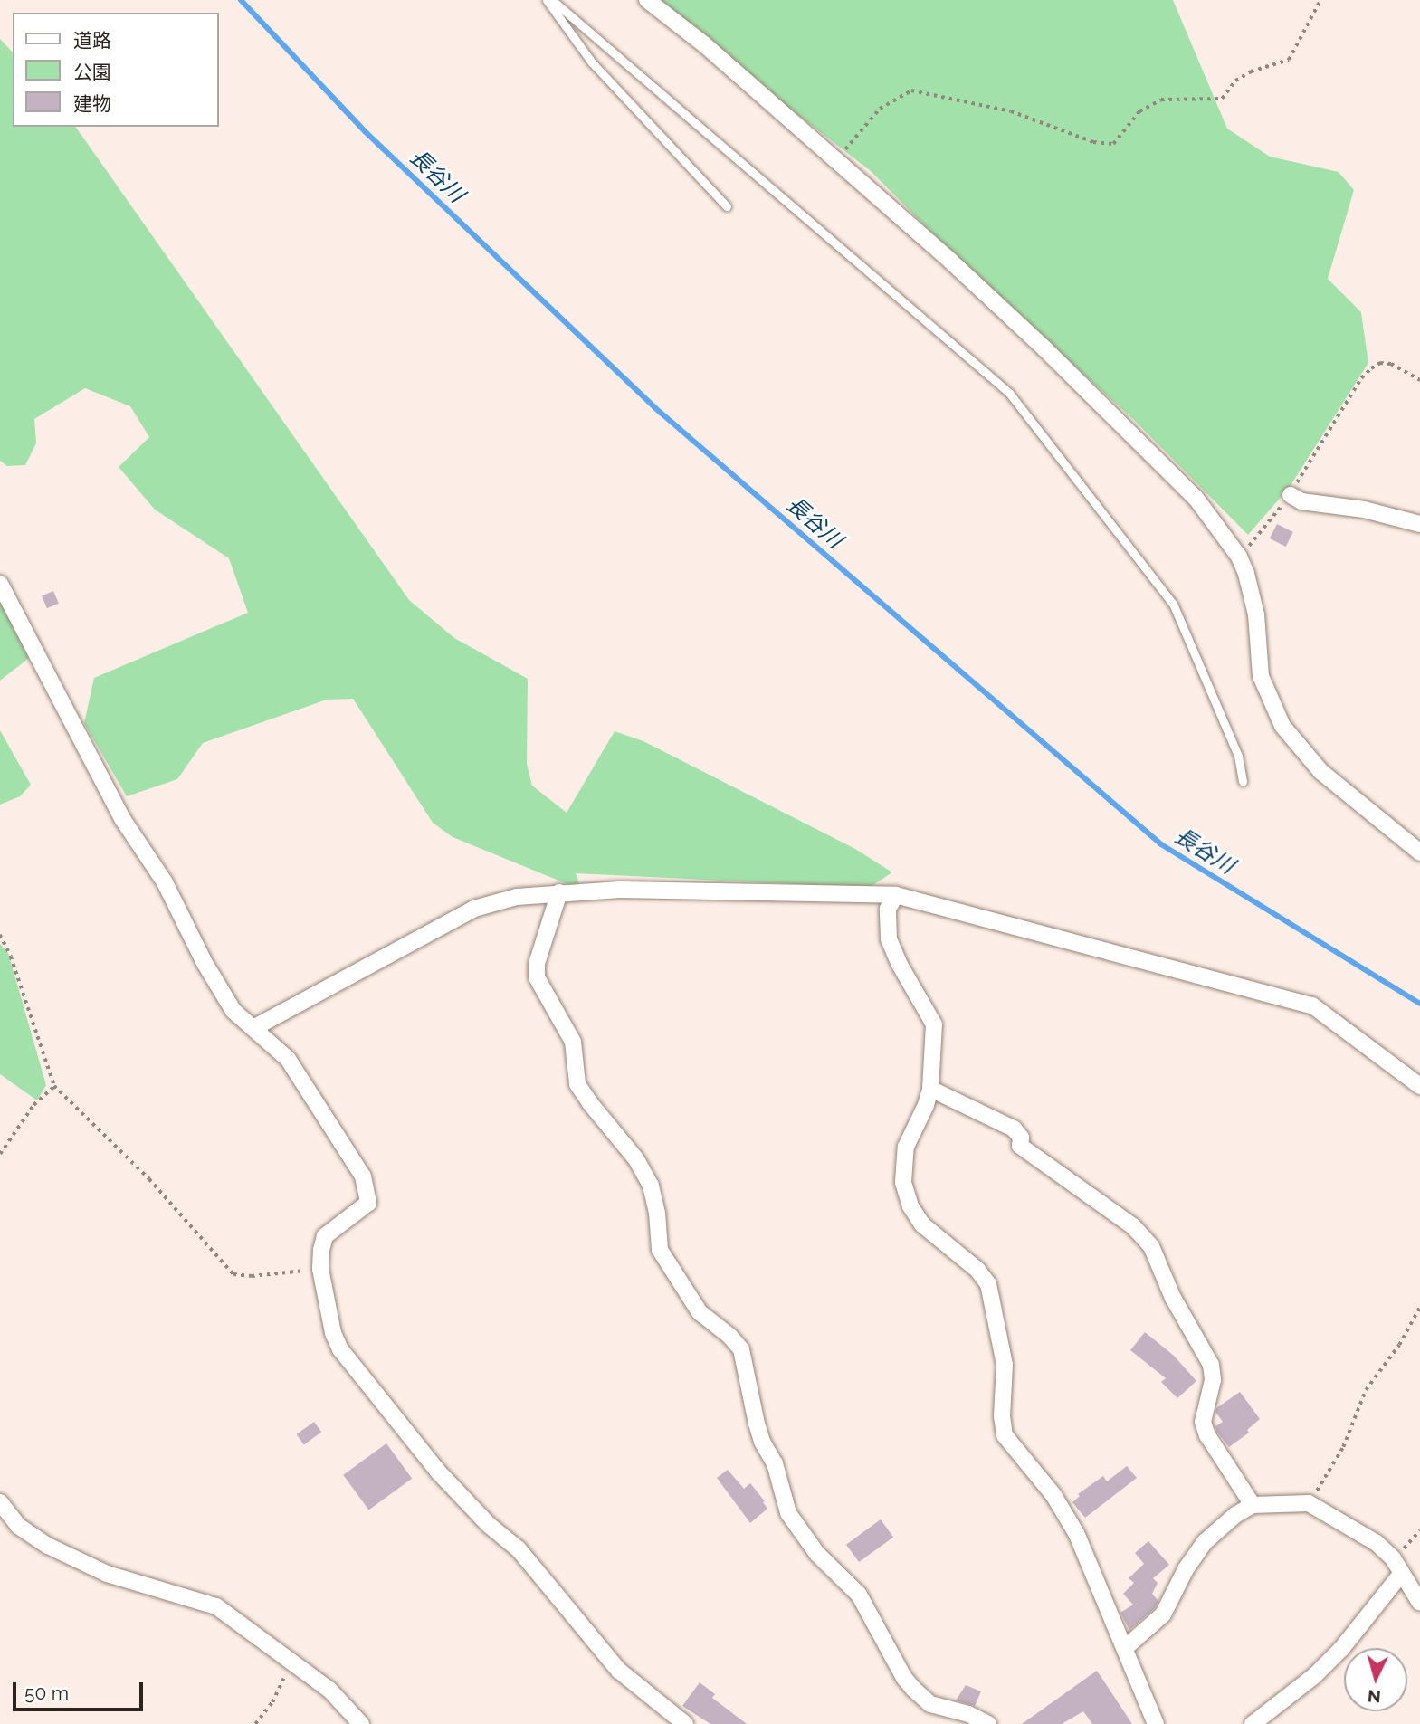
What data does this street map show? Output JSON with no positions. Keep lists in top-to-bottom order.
{
  "water": ["長谷川"],
  "legend": ["道路", "公園", "建物"],
  "scale_bar": "50 m",
  "north": "bottom"
}
